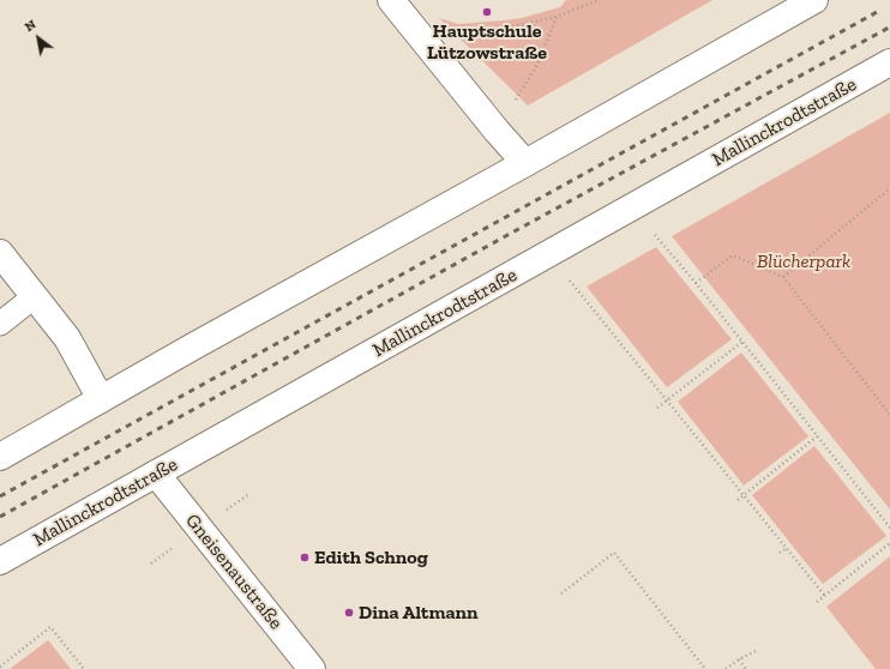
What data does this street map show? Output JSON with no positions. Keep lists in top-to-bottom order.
{
  "streets": {
    "main road": ["Mallinckrodtstraße", "Gneisenaustraße"]
  },
  "crossings": [
    ["Mallinckrodtstraße", "Gneisenaustraße"]
  ],
  "parks": ["Blücherpark"],
  "places": ["Hauptschule Lützowstraße", "Edith Schnog", "Dina Altmann"],
  "north": "top left"
}
